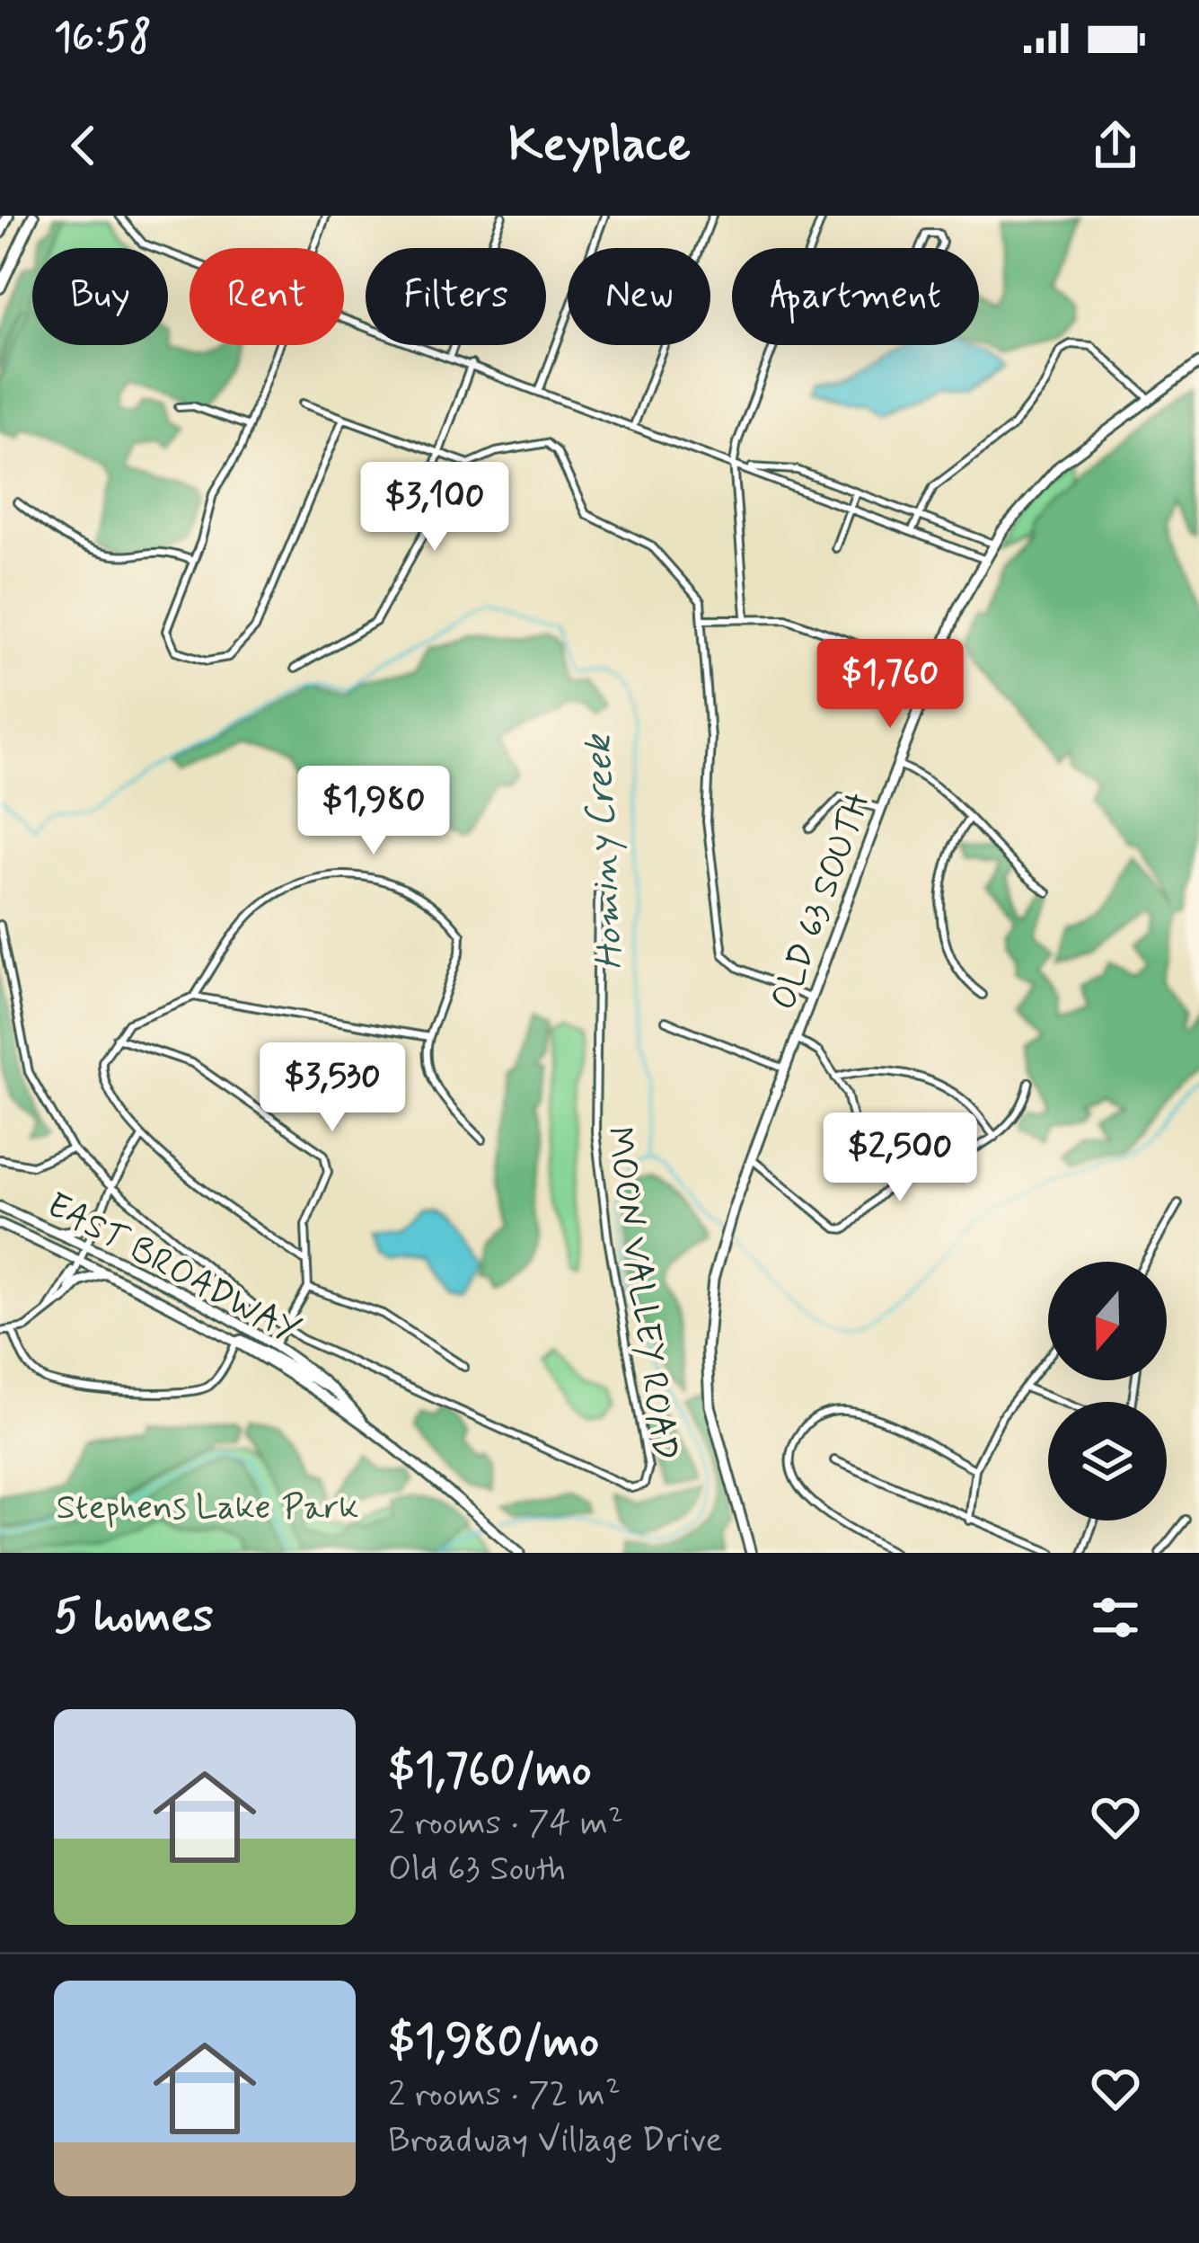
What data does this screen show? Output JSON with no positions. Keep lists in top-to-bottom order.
{
  "streets": {
    "main road": ["OLD 63 SOUTH", "EAST BROADWAY"],
    "street": ["MOON VALLEY ROAD"]
  },
  "water": ["Hominy Creek"],
  "parks": ["Stephens Lake Park"],
  "north": "bottom",
  "page": {
    "status": "16:58",
    "header": "Keyplace",
    "chip": [
      "Buy",
      "Rent",
      "Filters",
      "New",
      "Apartment"
    ],
    "price": [
      "$3,100",
      "$1,760",
      "$1,980",
      "$3,530",
      "$2,500"
    ],
    "heading": "5 homes",
    "list": [
      {
        "name": "$1,760/mo",
        "note": "2 rooms · 74 m² · Old 63 South"
      },
      {
        "name": "$1,980/mo",
        "note": "2 rooms · 72 m² · Broadway Village Drive"
      }
    ]
  }
}
